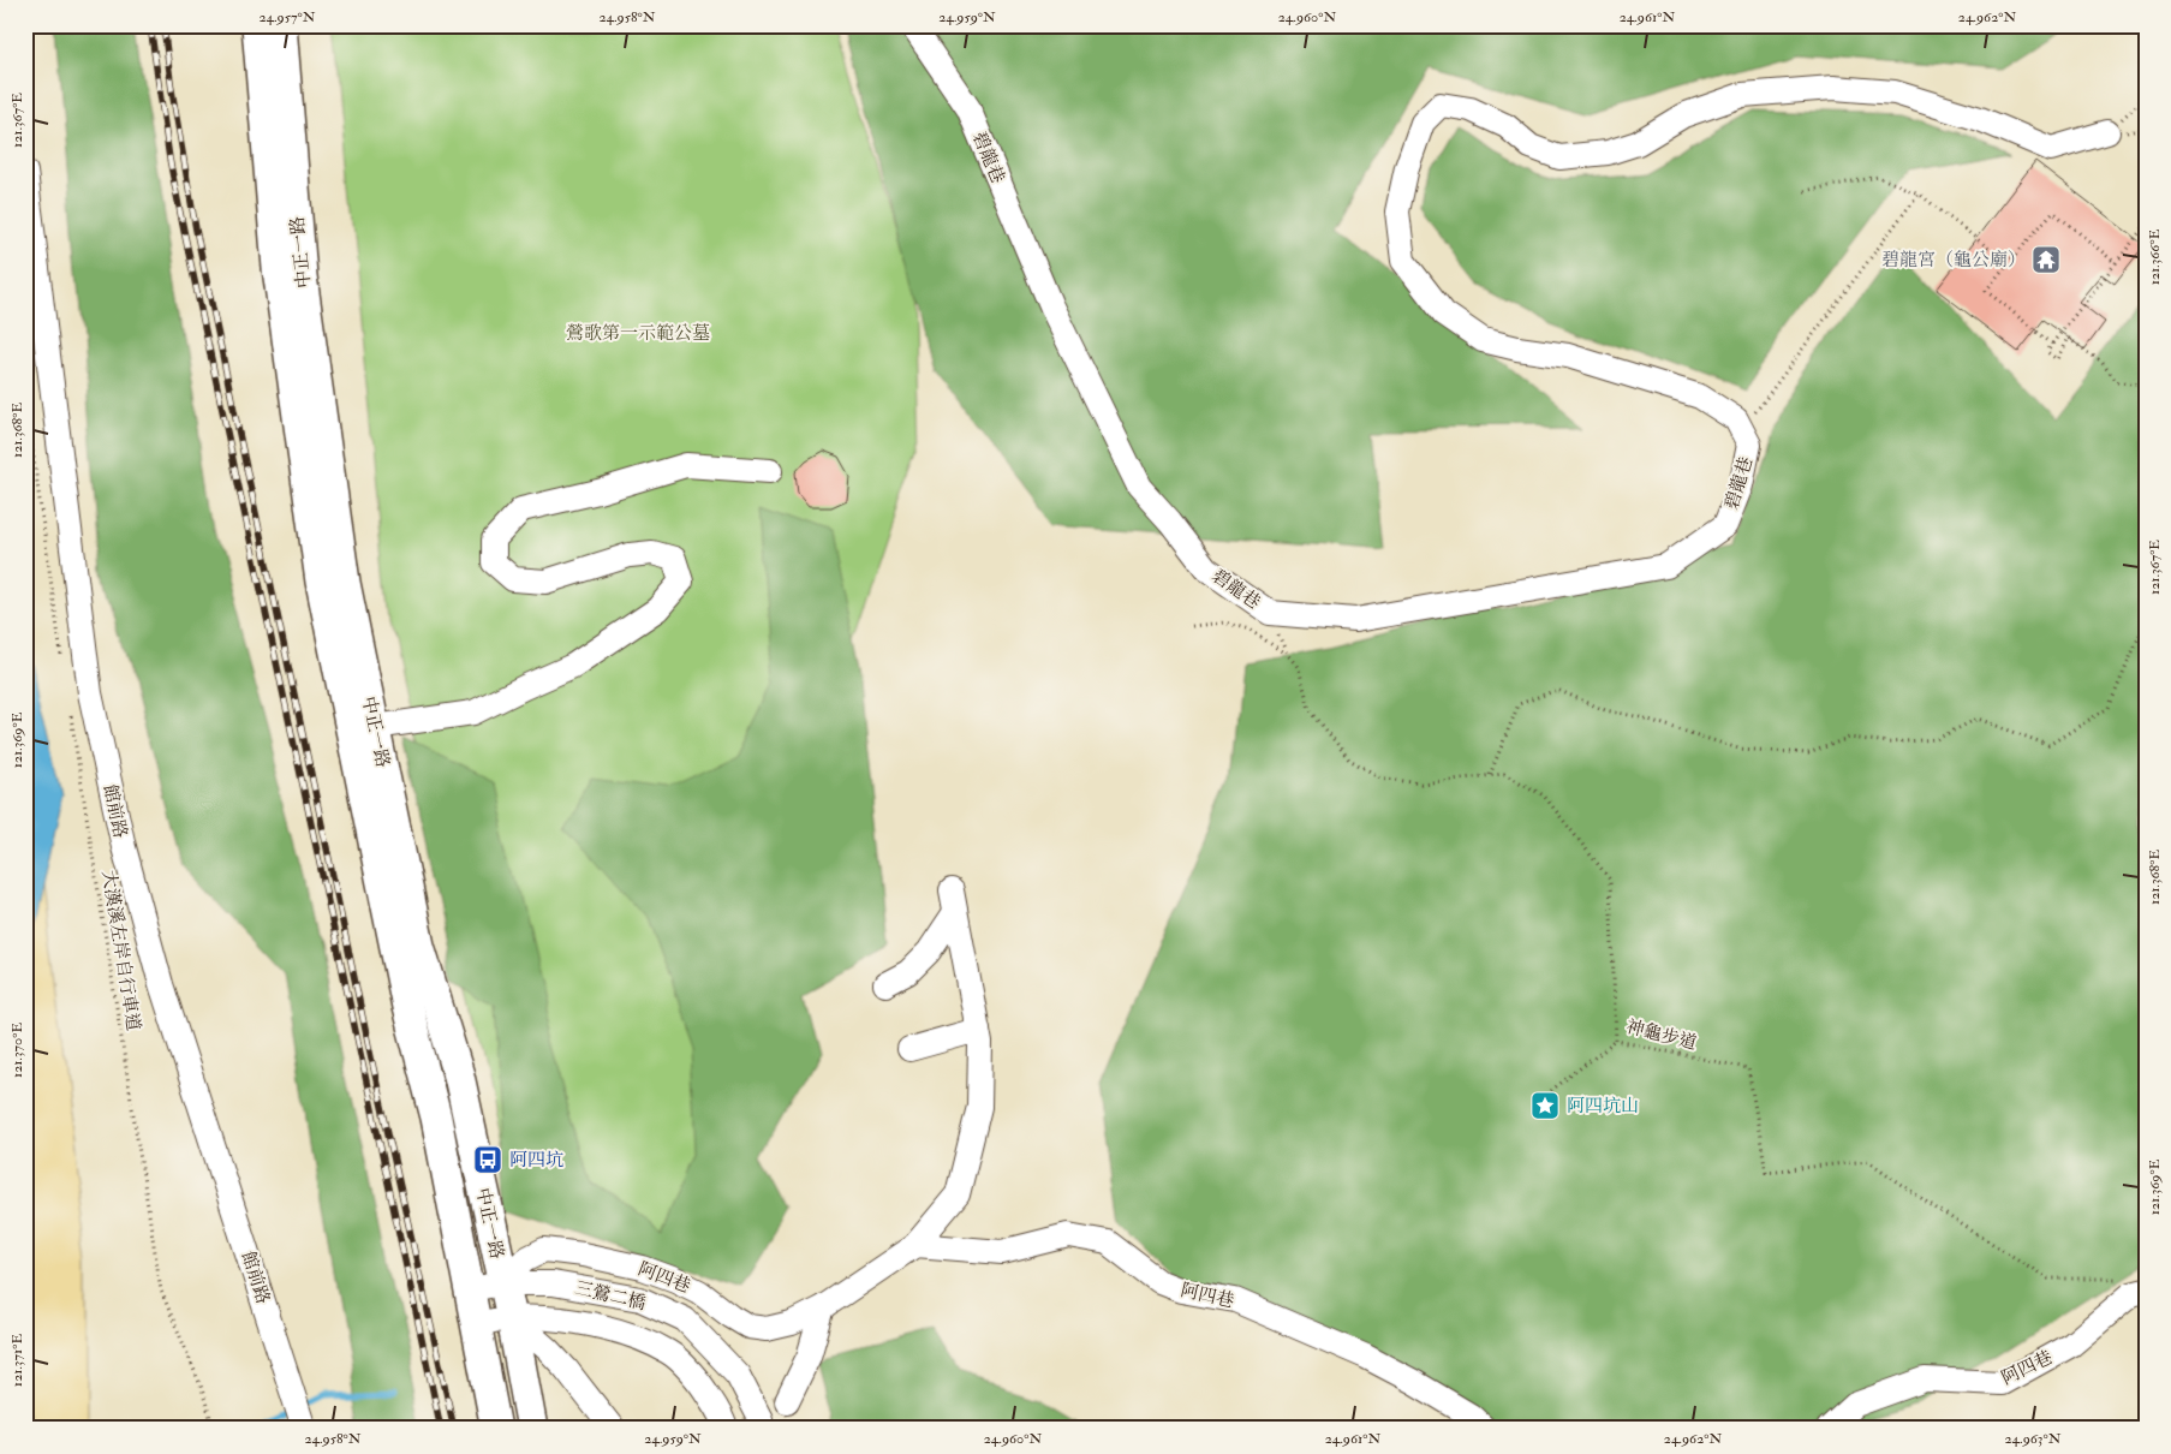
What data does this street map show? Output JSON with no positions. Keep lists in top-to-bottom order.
{
  "streets": {
    "main road": ["中正一路"],
    "street": [
      "碧龍巷",
      "館前路",
      "阿四巷",
      "三鶯二橋"
    ],
    "path": ["大漢溪左岸自行車道", "神龜步道"]
  },
  "crossings": [
    ["碧龍巷", "神龜步道"],
    ["中正一路", "阿四巷"],
    ["中正一路", "三鶯二橋"],
    ["阿四巷", "三鶯二橋"]
  ],
  "parks": ["鶯歌第一示範公墓"],
  "places": {
    "temple": ["碧龍宮（龜公廟）"],
    "place": ["阿四坑山"],
    "bus stop": ["阿四坑"]
  },
  "coordinates": [
    "24.957°N",
    "24.958°N",
    "24.959°N",
    "24.960°N",
    "24.961°N",
    "24.962°N",
    "121.367°E",
    "121.366°E",
    "121.368°E",
    "121.369°E",
    "121.370°E",
    "121.371°E",
    "24.963°N"
  ]
}
